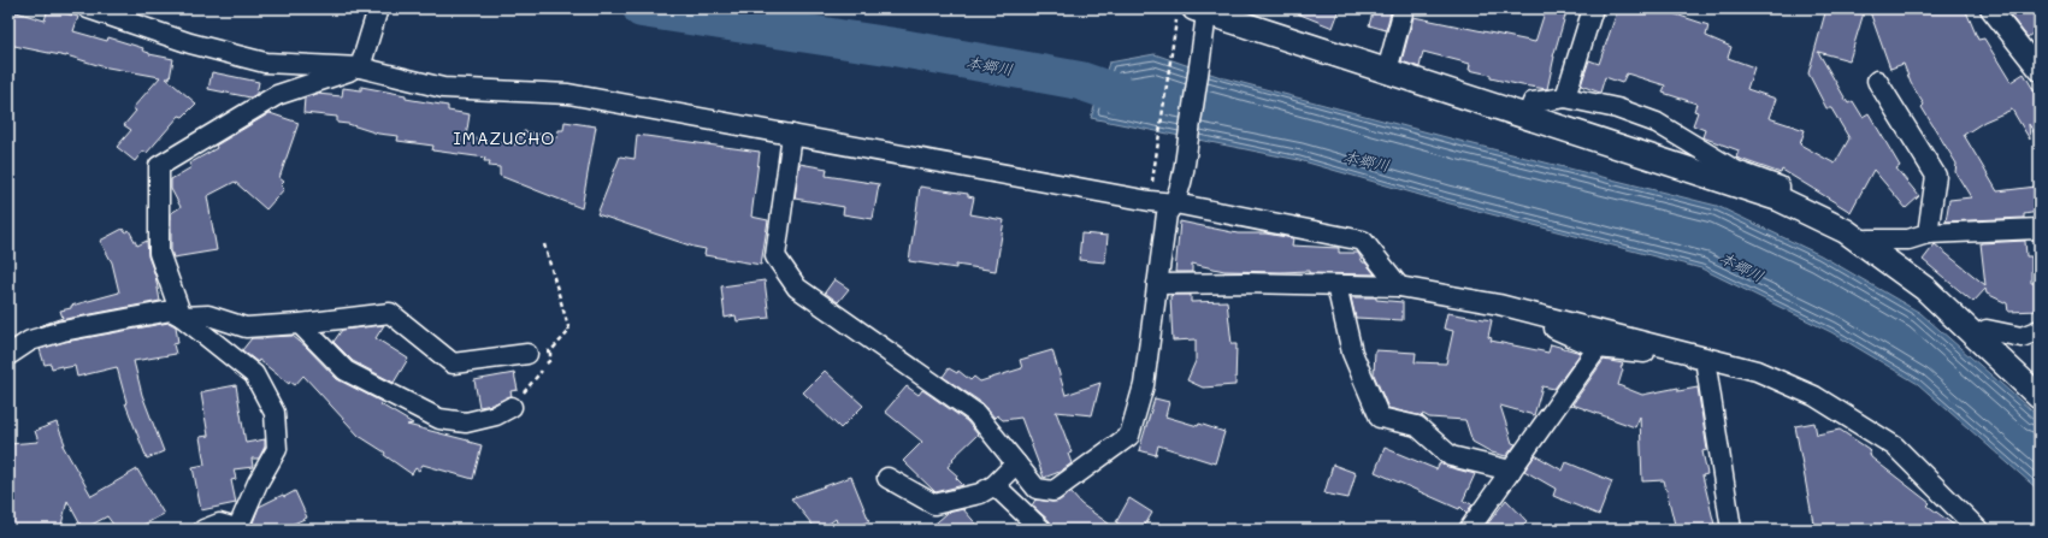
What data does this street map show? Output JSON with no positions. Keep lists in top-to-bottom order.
{
  "districts": ["IMAZUCHO"],
  "water": ["本郷川"]
}
